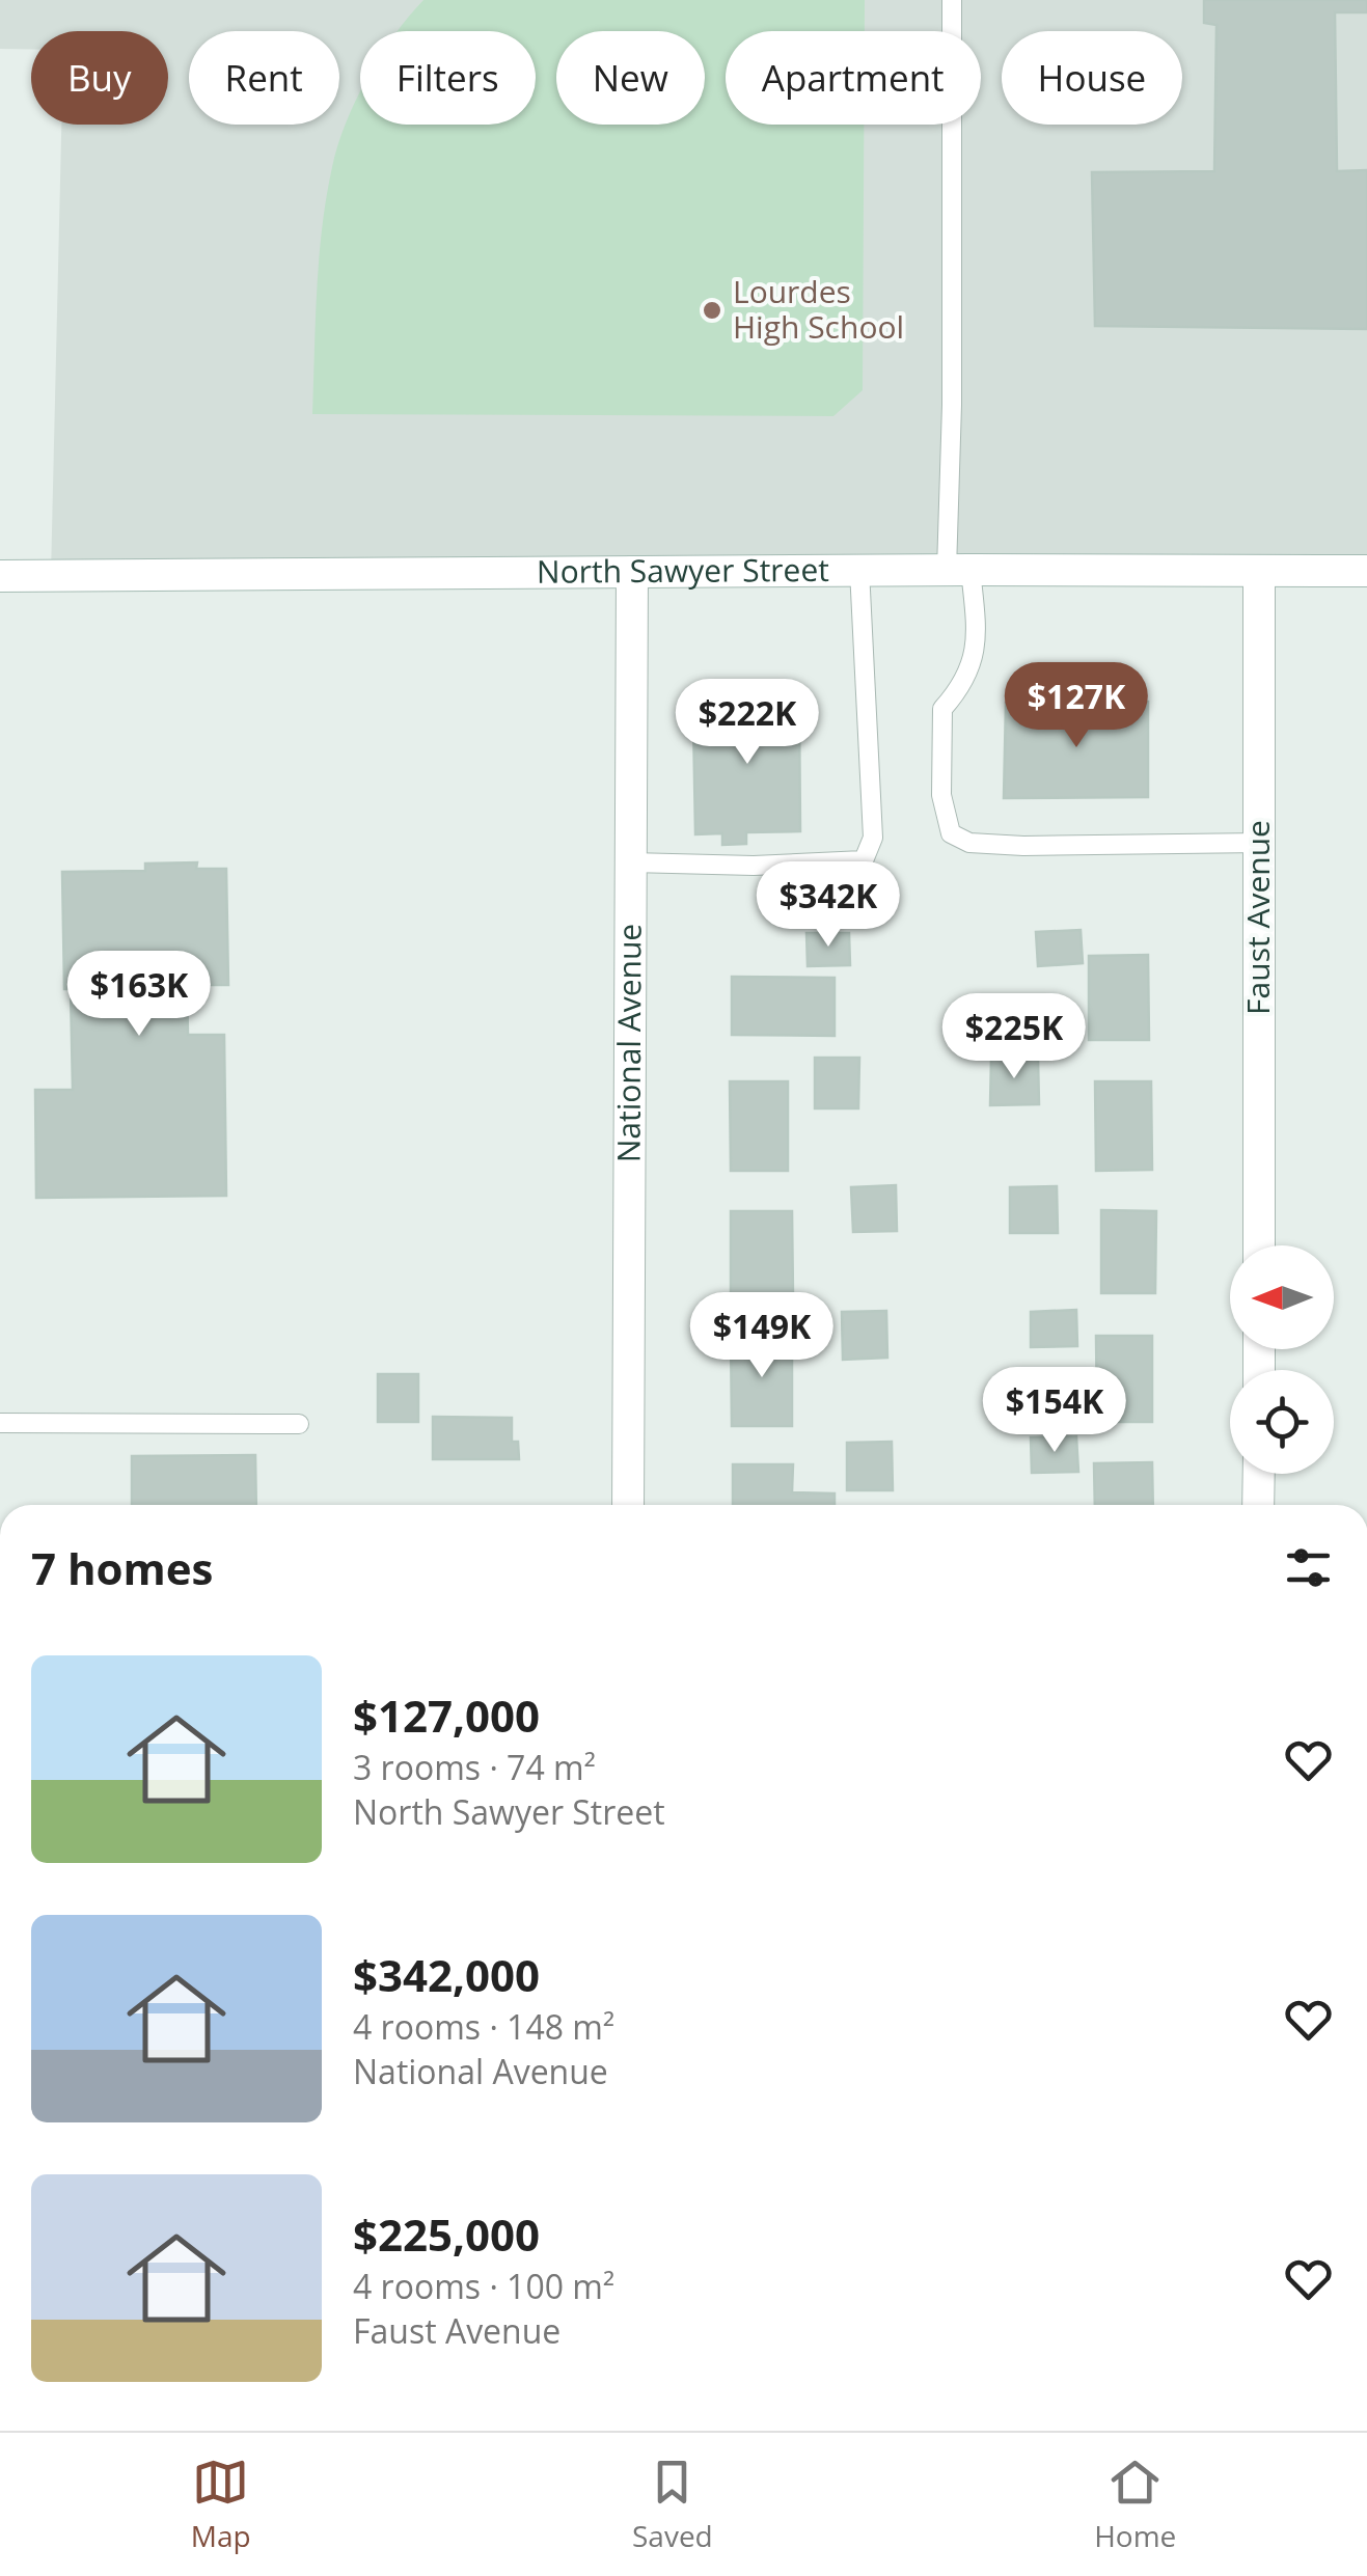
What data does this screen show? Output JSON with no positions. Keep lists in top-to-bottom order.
{
  "streets": {
    "street": ["North Sawyer Street", "Faust Avenue", "National Avenue"]
  },
  "crossings": [
    ["North Sawyer Street", "Faust Avenue"],
    ["North Sawyer Street", "National Avenue"]
  ],
  "places": ["Lourdes High School"],
  "north": "left",
  "page": {
    "chip": [
      "Buy",
      "Rent",
      "Filters",
      "New",
      "Apartment",
      "House"
    ],
    "price": [
      "$127K",
      "$222K",
      "$342K",
      "$163K",
      "$225K",
      "$149K",
      "$154K"
    ],
    "heading": "7 homes",
    "list": [
      {
        "name": "$127,000",
        "note": "3 rooms · 74 m² · North Sawyer Street"
      },
      {
        "name": "$342,000",
        "note": "4 rooms · 148 m² · National Avenue"
      },
      {
        "name": "$225,000",
        "note": "4 rooms · 100 m² · Faust Avenue"
      }
    ],
    "tabs": ["Map", "Saved", "Home"]
  }
}
